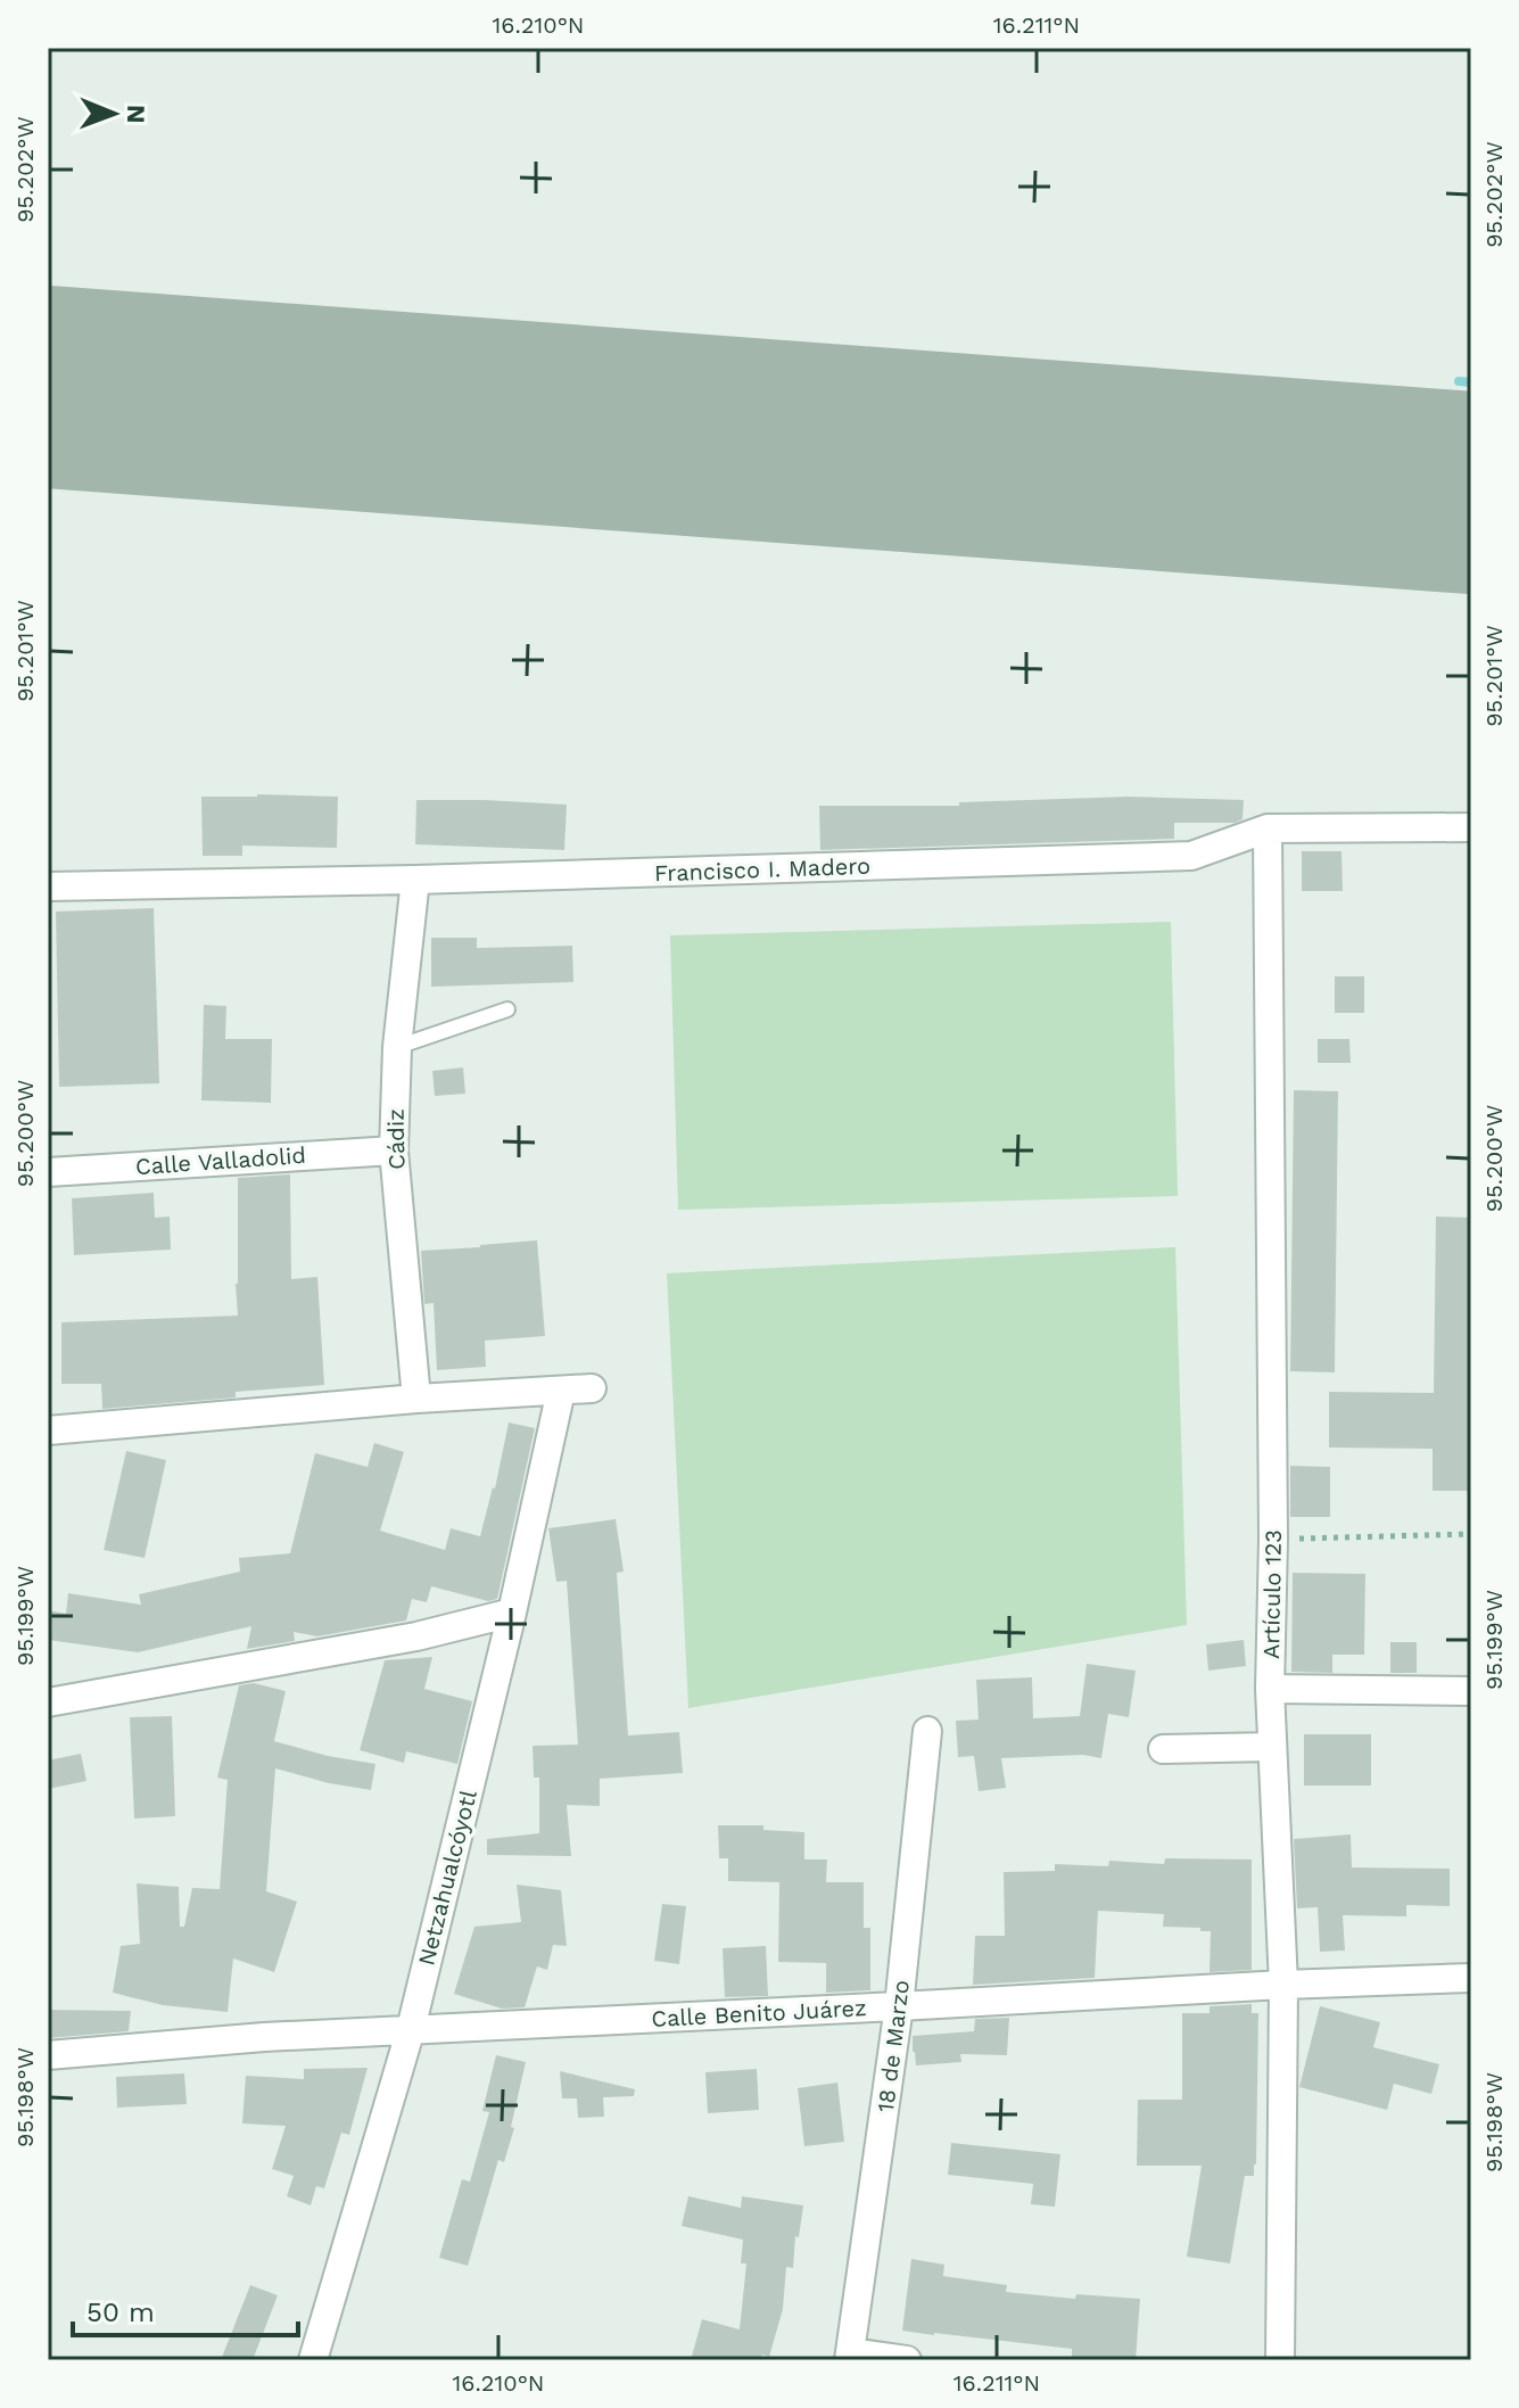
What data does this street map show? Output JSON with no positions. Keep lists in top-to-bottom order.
{
  "streets": {
    "street": [
      "Francisco I. Madero",
      "Cádiz",
      "Calle Valladolid",
      "Artículo 123",
      "Netzahualcóyotl",
      "Calle Benito Juárez",
      "18 de Marzo"
    ]
  },
  "crossings": [
    ["Francisco I. Madero", "Cádiz"],
    ["Francisco I. Madero", "Artículo 123"],
    ["Cádiz", "Calle Valladolid"],
    ["Artículo 123", "Calle Benito Juárez"],
    ["Netzahualcóyotl", "Calle Benito Juárez"],
    ["Calle Benito Juárez", "18 de Marzo"]
  ],
  "scale_bar": "50 m",
  "north": "right",
  "coordinates": [
    "16.210°N",
    "16.211°N",
    "95.202°W",
    "95.201°W",
    "95.200°W",
    "95.199°W",
    "95.198°W"
  ]
}
